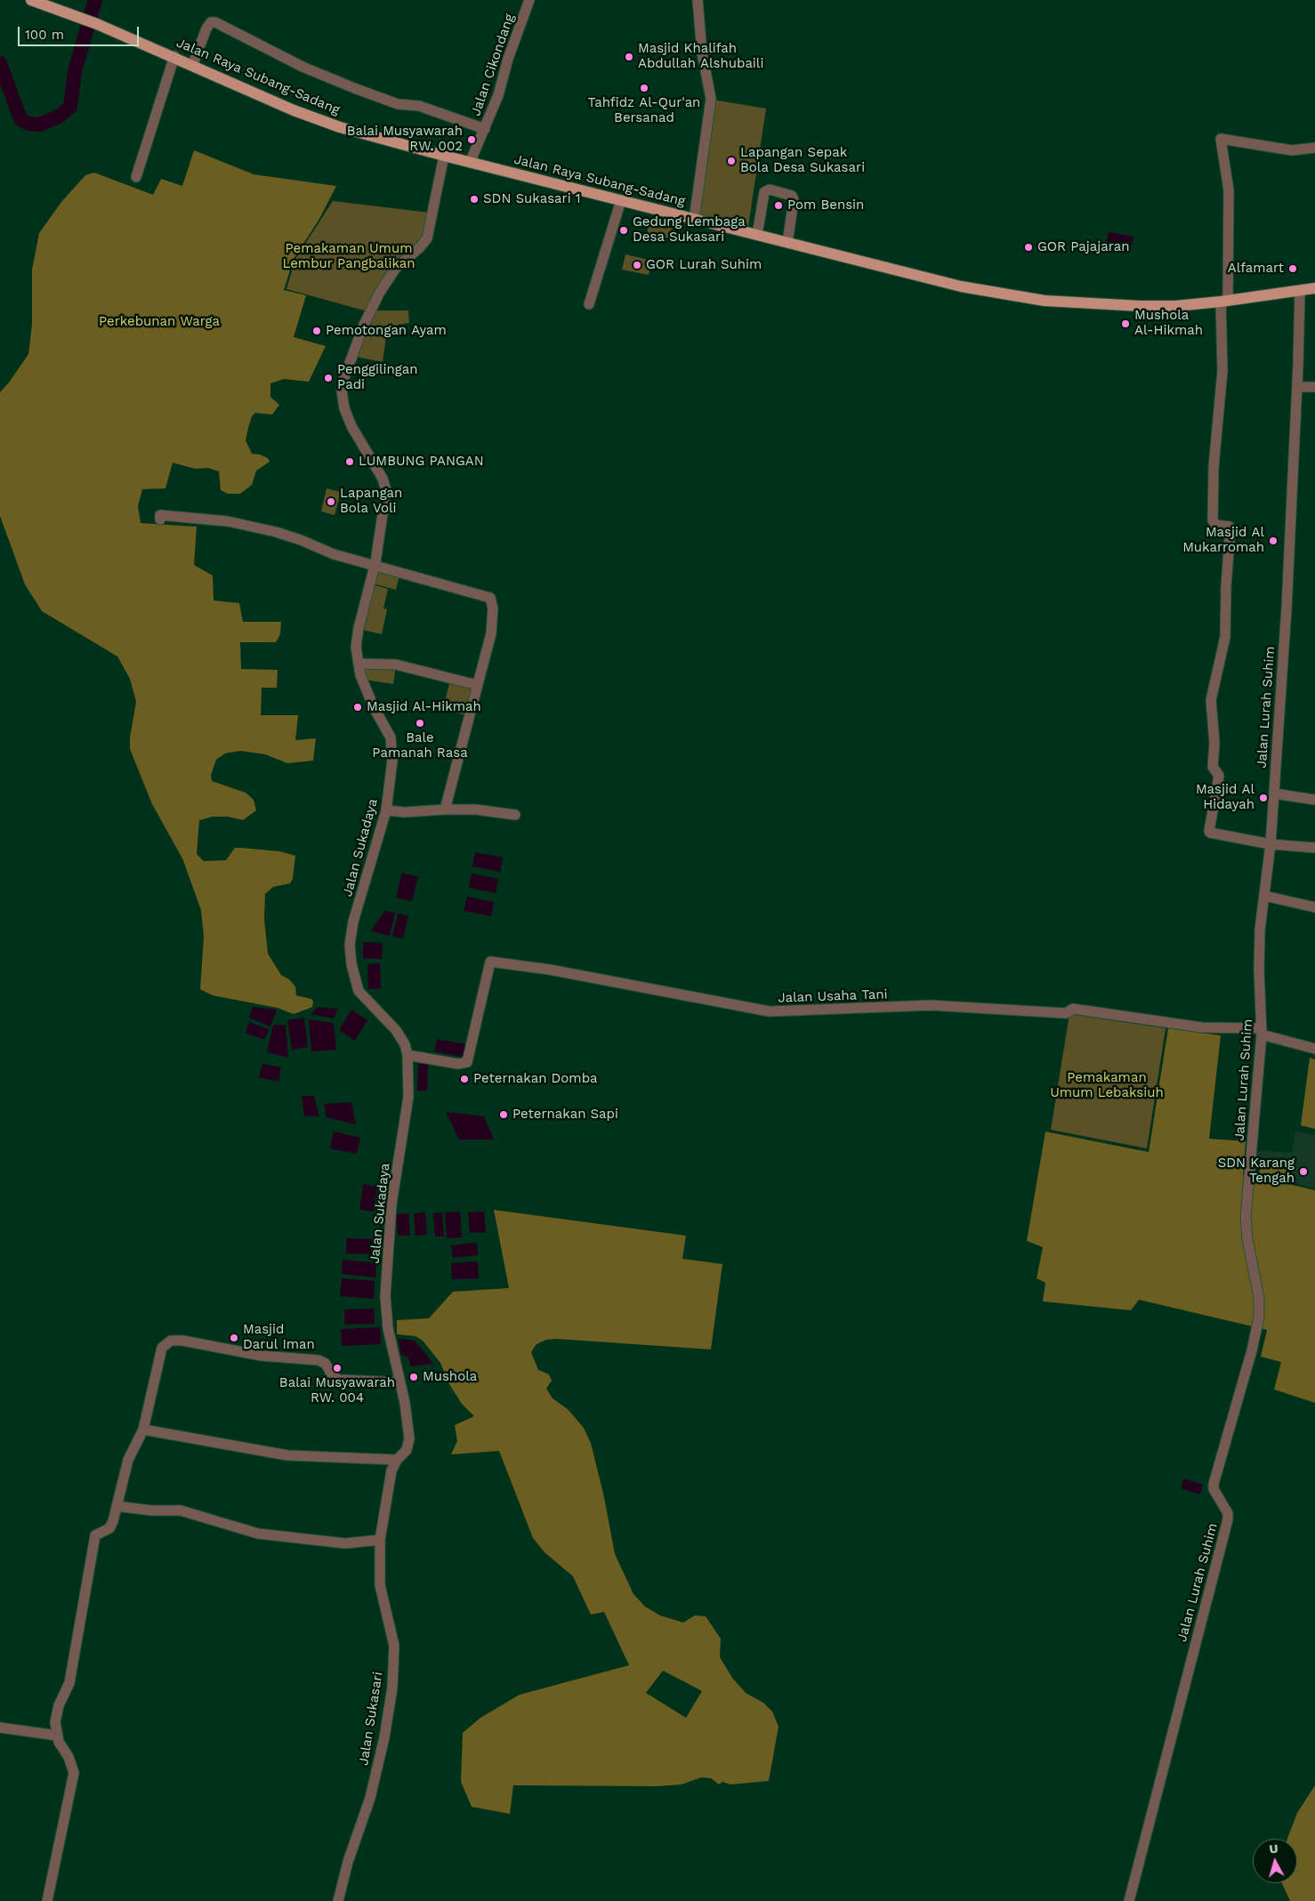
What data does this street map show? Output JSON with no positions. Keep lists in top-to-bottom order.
{
  "streets": {
    "main road": ["Jalan Raya Subang-Sadang"],
    "street": [
      "Jalan Cikondang",
      "Jalan Lurah Suhim",
      "Jalan Sukadaya",
      "Jalan Usaha Tani",
      "Jalan Sukasari"
    ]
  },
  "crossings": [
    ["Jalan Cikondang", "Jalan Raya Subang-Sadang"],
    ["Jalan Raya Subang-Sadang", "Jalan Lurah Suhim"],
    ["Jalan Raya Subang-Sadang", "Jalan Sukadaya"],
    ["Jalan Lurah Suhim", "Jalan Usaha Tani"],
    ["Jalan Sukadaya", "Jalan Usaha Tani"],
    ["Jalan Sukadaya", "Jalan Sukasari"]
  ],
  "parks": ["Pemakaman Umum Lembur Pangbalikan", "Perkebunan Warga", "Pemakaman Umum Lebaksiuh"],
  "places": [
    "Masjid Khalifah Abdullah Alshubaili",
    "Tahfidz Al-Qur'an Bersanad",
    "Balai Musyawarah RW. 002",
    "Lapangan Sepak Bola Desa Sukasari",
    "SDN Sukasari 1",
    "Pom Bensin",
    "Gedung Lembaga Desa Sukasari",
    "GOR Pajajaran",
    "GOR Lurah Suhim",
    "Alfamart",
    "Mushola Al-Hikmah",
    "Pemotongan Ayam",
    "Penggilingan Padi",
    "LUMBUNG PANGAN",
    "Lapangan Bola Voli",
    "Masjid Al Mukarromah",
    "Masjid Al-Hikmah",
    "Bale Pamanah Rasa",
    "Masjid Al Hidayah",
    "Peternakan Domba",
    "Peternakan Sapi",
    "SDN Karang Tengah",
    "Masjid Darul Iman",
    "Balai Musyawarah RW. 004",
    "Mushola"
  ],
  "scale_bar": "100 m",
  "north": "top"
}
